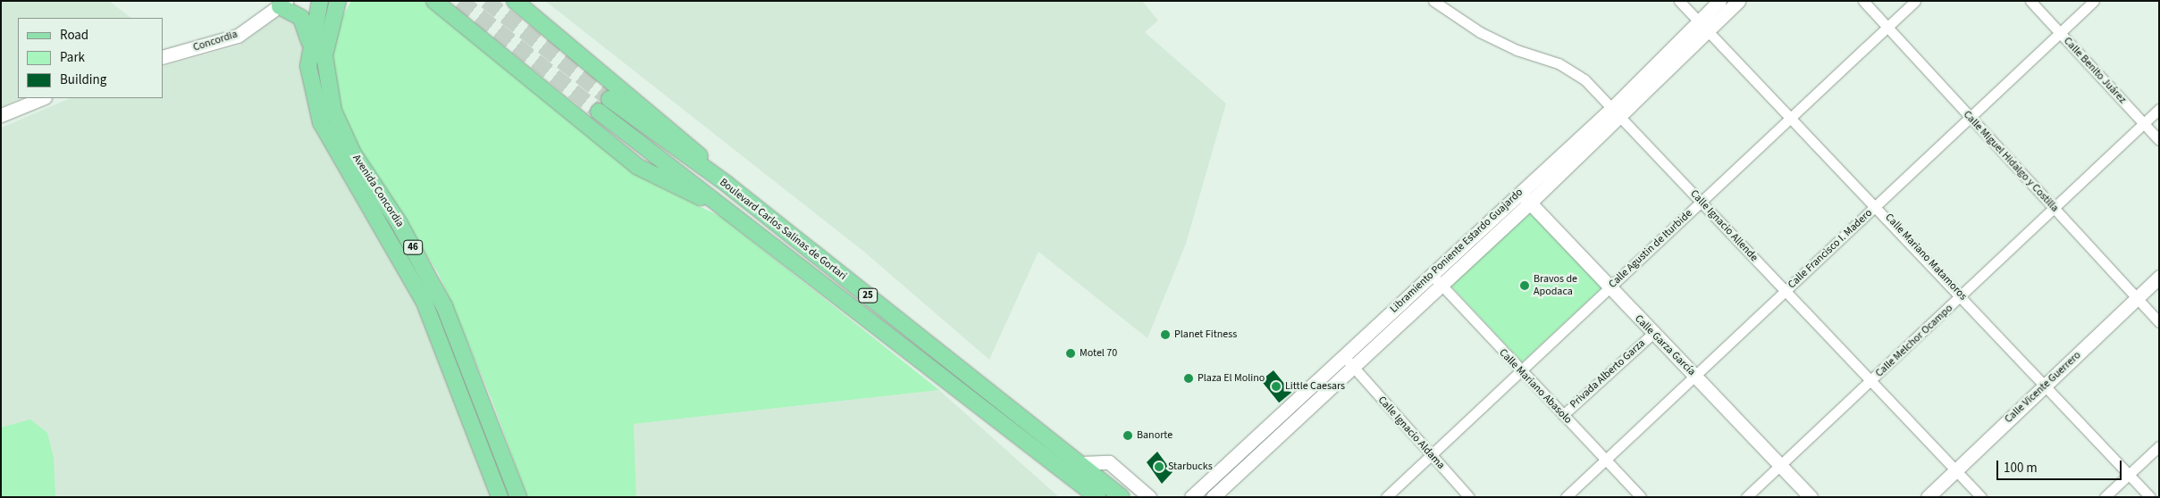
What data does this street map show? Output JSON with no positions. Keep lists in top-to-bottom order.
{
  "streets": {
    "main road": [
      "Avenida Concordia",
      "Boulevard Carlos Salinas de Gortari",
      "46",
      "25"
    ],
    "street": [
      "Concordia",
      "Calle Benito Juárez",
      "Calle Miguel Hidalgo y Costilla",
      "Calle Ignacio Allende",
      "Calle Agustin de Iturbide",
      "Calle Francisco I. Madero",
      "Libramiento Poniente Estardo Guajardo",
      "Calle Mariano Matamoros",
      "Calle Melchor Ocampo",
      "Calle Garza García",
      "Privada Alberto Garza",
      "Calle Mariano Abasolo",
      "Calle Vicente Guerrero",
      "Calle Ignacio Aldama"
    ]
  },
  "crossings": [
    ["Calle Benito Juárez", "Calle Francisco I. Madero"],
    ["Calle Benito Juárez", "Calle Melchor Ocampo"],
    ["Calle Miguel Hidalgo y Costilla", "Calle Agustin de Iturbide"],
    ["Calle Miguel Hidalgo y Costilla", "Calle Francisco I. Madero"],
    ["Calle Miguel Hidalgo y Costilla", "Calle Melchor Ocampo"],
    ["Calle Miguel Hidalgo y Costilla", "Calle Vicente Guerrero"],
    ["Calle Ignacio Allende", "Calle Agustin de Iturbide"],
    ["Calle Ignacio Allende", "Calle Francisco I. Madero"],
    ["Calle Ignacio Allende", "Libramiento Poniente Estardo Guajardo"],
    ["Calle Ignacio Allende", "Calle Melchor Ocampo"],
    ["Calle Ignacio Allende", "Calle Vicente Guerrero"],
    ["Calle Agustin de Iturbide", "Calle Mariano Matamoros"],
    ["Calle Agustin de Iturbide", "Calle Garza García"],
    ["Calle Agustin de Iturbide", "Calle Mariano Abasolo"],
    ["Calle Agustin de Iturbide", "Calle Ignacio Aldama"],
    ["Calle Francisco I. Madero", "Calle Mariano Matamoros"],
    ["Calle Francisco I. Madero", "Calle Garza García"],
    ["Calle Francisco I. Madero", "Calle Mariano Abasolo"],
    ["Libramiento Poniente Estardo Guajardo", "Calle Mariano Matamoros"],
    ["Libramiento Poniente Estardo Guajardo", "Calle Garza García"],
    ["Libramiento Poniente Estardo Guajardo", "Calle Mariano Abasolo"],
    ["Libramiento Poniente Estardo Guajardo", "Calle Ignacio Aldama"],
    ["Calle Mariano Matamoros", "Calle Melchor Ocampo"],
    ["Calle Mariano Matamoros", "Calle Vicente Guerrero"],
    ["Calle Melchor Ocampo", "Calle Garza García"],
    ["Calle Garza García", "Privada Alberto Garza"],
    ["Privada Alberto Garza", "Calle Mariano Abasolo"]
  ],
  "places": [
    "Bravos de Apodaca",
    "Planet Fitness",
    "Motel 70",
    "Plaza El Molino",
    "Little Caesars",
    "Banorte",
    "Starbucks"
  ],
  "legend": ["Road", "Park", "Building"],
  "scale_bar": "100 m"
}
